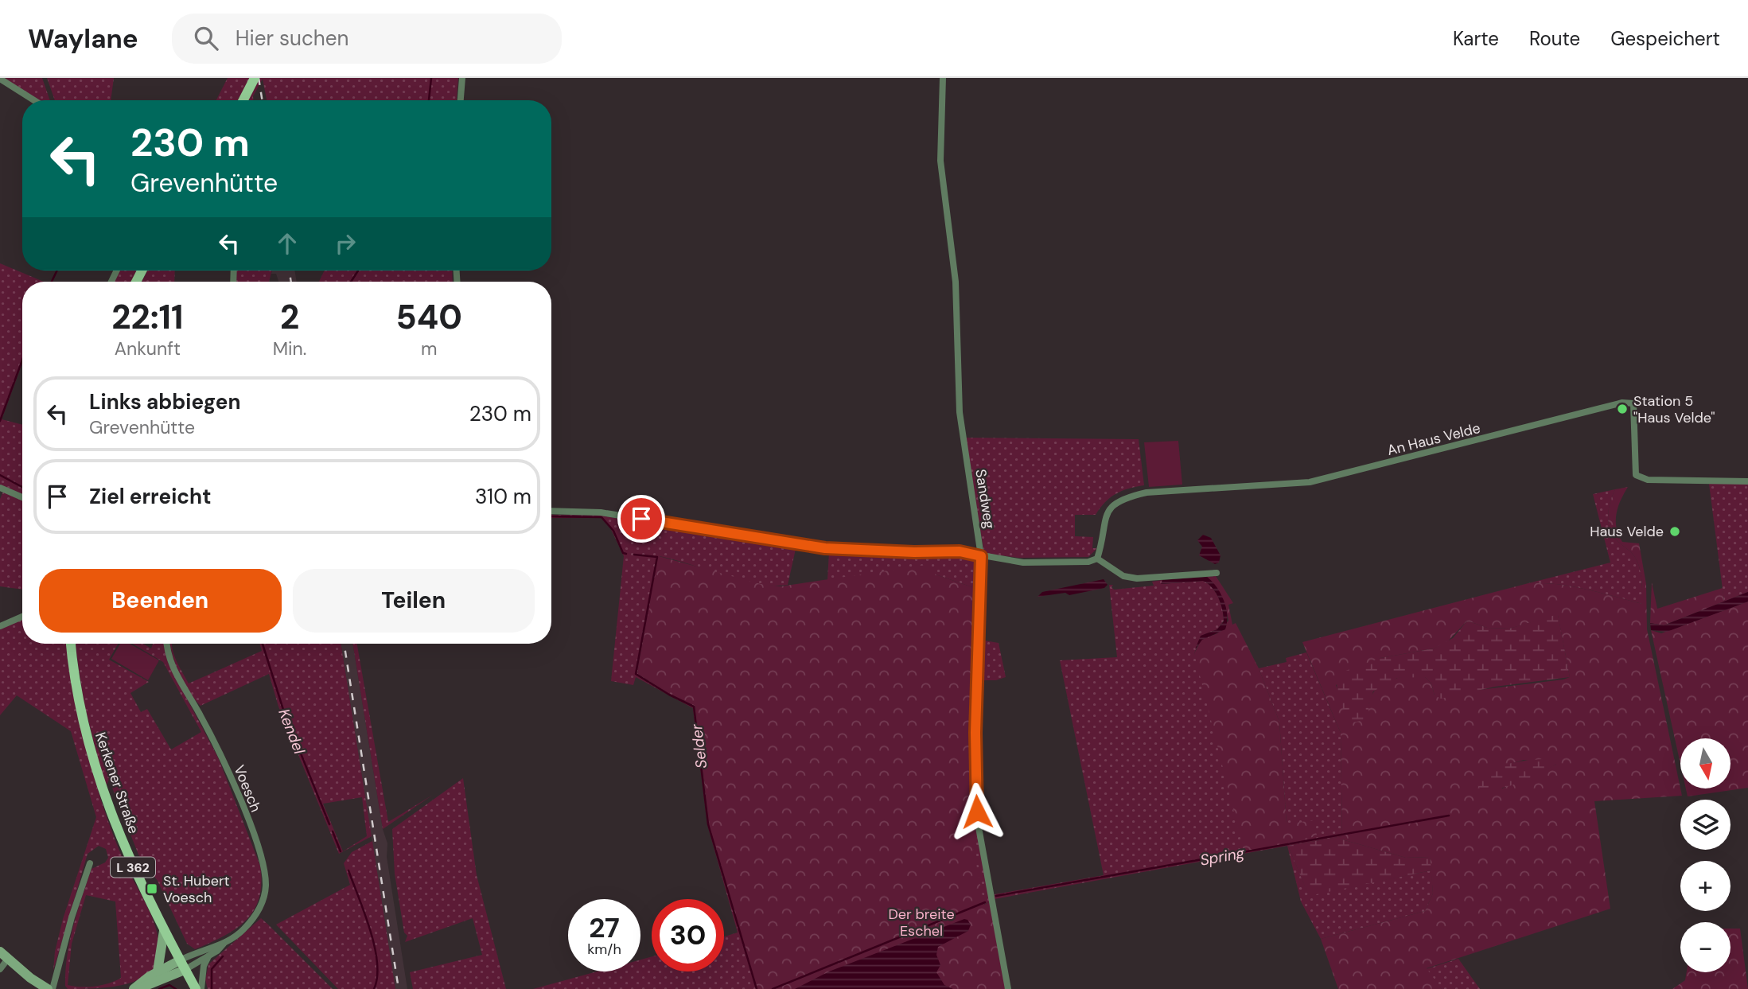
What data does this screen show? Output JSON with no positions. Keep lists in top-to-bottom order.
{
  "streets": {
    "main road": ["Kerkener Straße", "L 362"],
    "street": ["An Haus Velde", "Sandweg", "Voesch"]
  },
  "crossings": [
    ["Kerkener Straße", "Voesch"]
  ],
  "water": ["Kendel", "Selder", "Spring"],
  "parks": ["Der breite Eschel"],
  "places": {
    "other": ["Station 5 \"Haus Velde\"", "Haus Velde"],
    "transit": ["St. Hubert Voesch"]
  },
  "north": "bottom",
  "page": {
    "header": "Waylane",
    "search": "Hier suchen",
    "nav": ["Karte", "Route", "Gespeichert"],
    "turn": ["230 m", "Grevenhütte"],
    "eta": [
      "22:11",
      "Ankunft",
      "2",
      "Min.",
      "540",
      "m"
    ],
    "list": [
      {
        "name": "Links abbiegen",
        "note": "Grevenhütte",
        "value": "230 m"
      },
      {
        "name": "Ziel erreicht",
        "value": "310 m"
      }
    ],
    "buttons": ["Beenden", "Teilen"],
    "map_buttons": ["+", "−"],
    "speed": "27 km/h",
    "limit": "30"
  }
}
